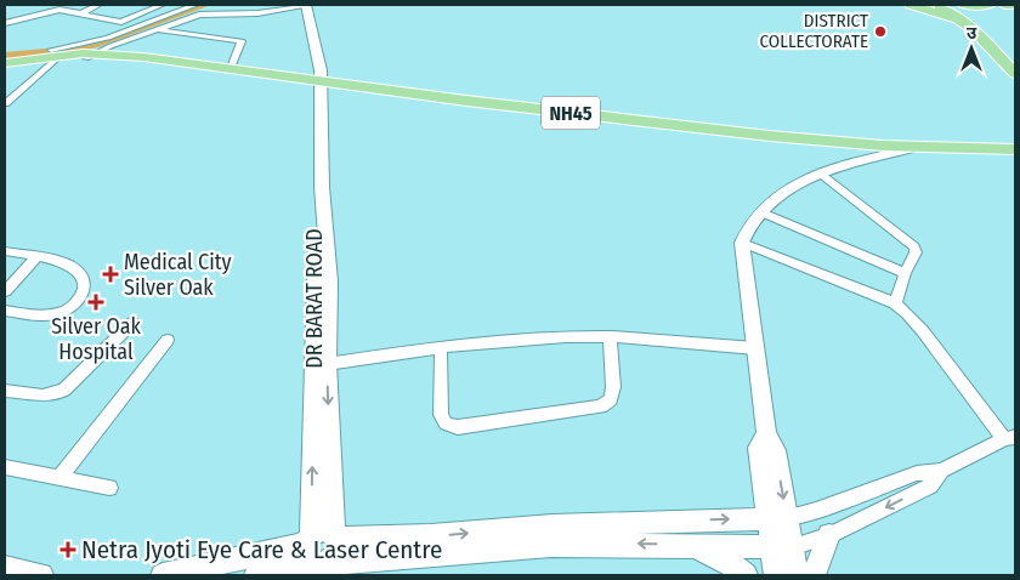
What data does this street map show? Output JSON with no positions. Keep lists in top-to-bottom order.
{
  "streets": {
    "highway": ["NH45"],
    "street": ["DR BARAT ROAD"]
  },
  "crossings": [
    ["NH45", "DR BARAT ROAD"]
  ],
  "places": {
    "other": ["DISTRICT COLLECTORATE"],
    "health": ["Medical City Silver Oak", "Silver Oak Hospital", "Netra Jyoti Eye Care & Laser Centre"]
  },
  "north": "top"
}
